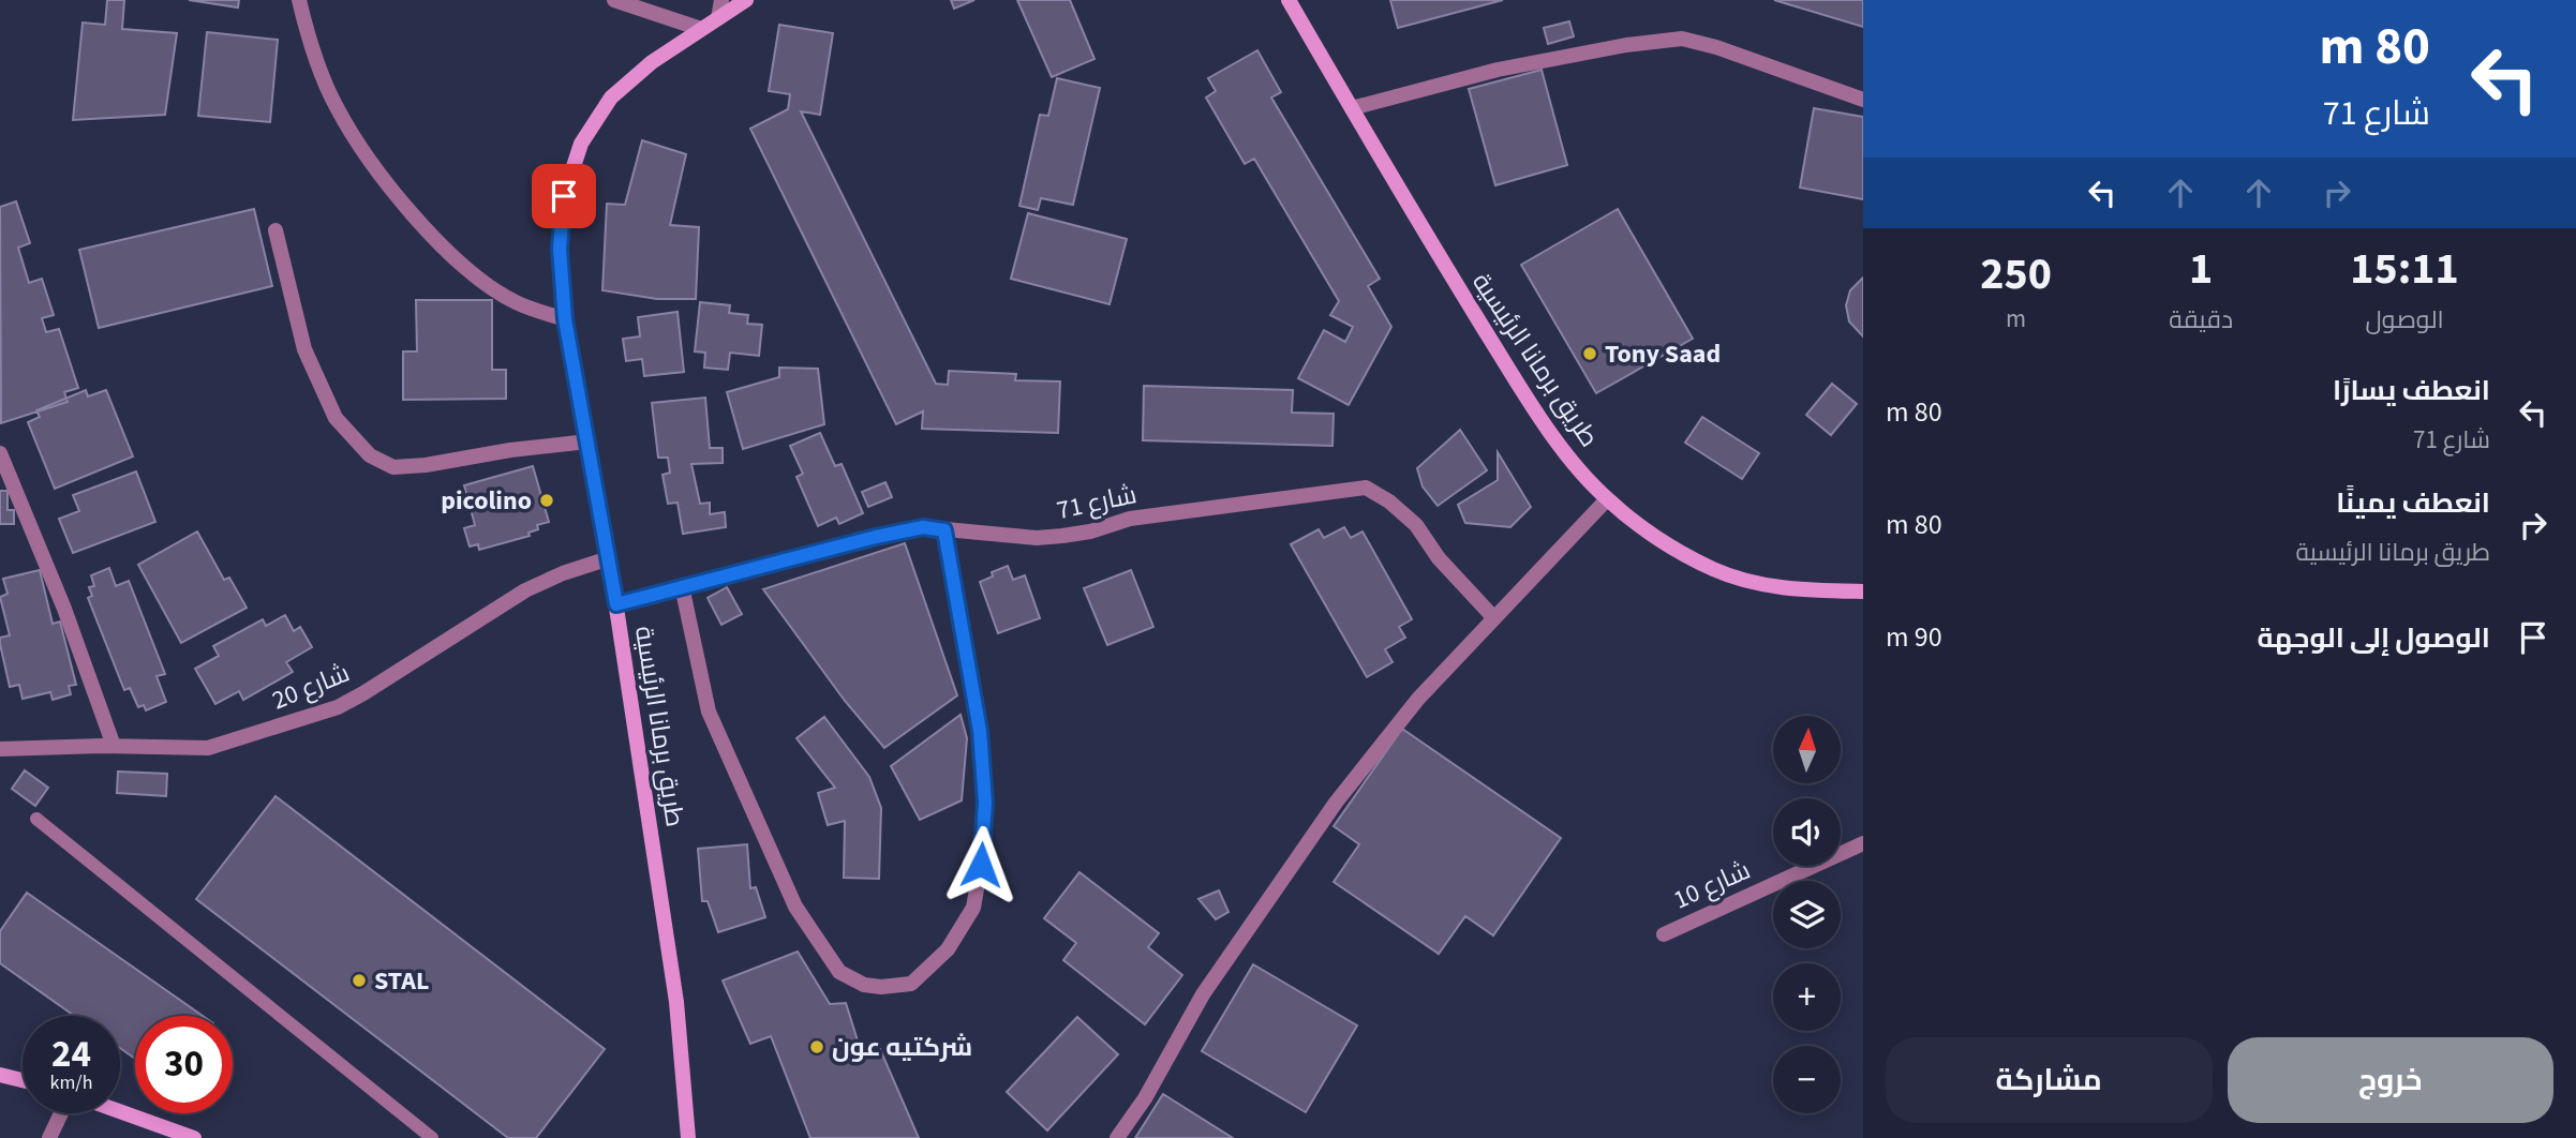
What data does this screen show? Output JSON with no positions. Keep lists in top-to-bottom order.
{
  "streets": {
    "main road": ["طريق برمانا الرئيسية"],
    "street": ["شارع 71", "شارع 20", "شارع 10"]
  },
  "crossings": [
    ["طريق برمانا الرئيسية", "شارع 71"],
    ["طريق برمانا الرئيسية", "شارع 20"]
  ],
  "places": [
    "Tony Saad",
    "picolino",
    "STAL",
    "شركتيه عون"
  ],
  "north": "top",
  "page": {
    "turn": ["80 m", "شارع 71"],
    "eta": [
      "15:11",
      "الوصول",
      "1",
      "دقيقة",
      "250",
      "m"
    ],
    "list": [
      {
        "name": "انعطف يسارًا",
        "note": "شارع 71",
        "value": "80 m"
      },
      {
        "name": "انعطف يمينًا",
        "note": "طريق برمانا الرئيسية",
        "value": "80 m"
      },
      {
        "name": "الوصول إلى الوجهة",
        "value": "90 m"
      }
    ],
    "map_buttons": ["+", "−"],
    "speed": "24 km/h",
    "limit": "30",
    "buttons": ["خروج", "مشاركة"]
  }
}
